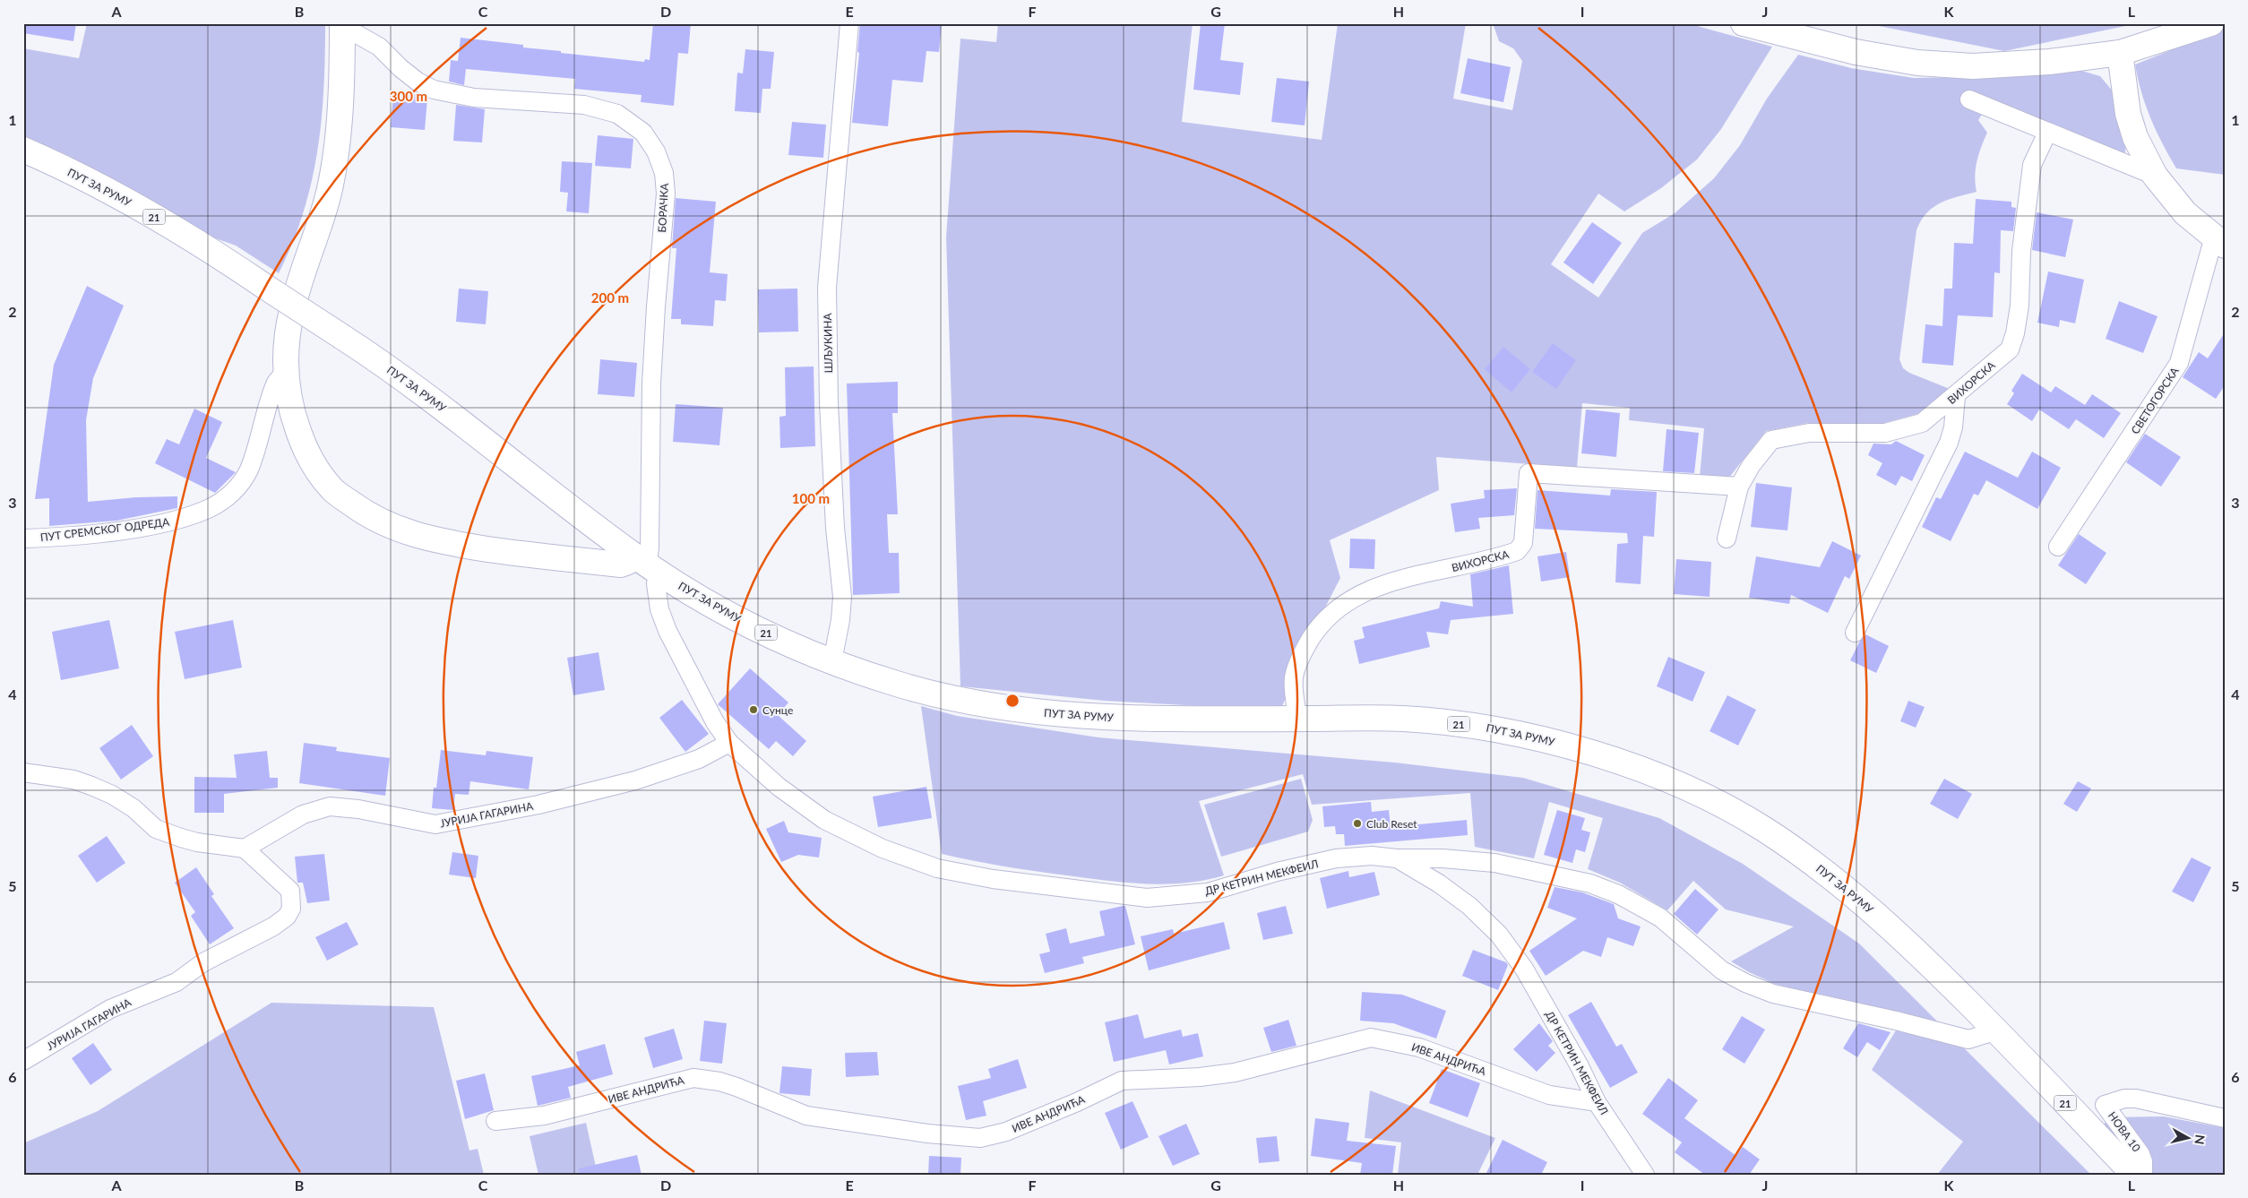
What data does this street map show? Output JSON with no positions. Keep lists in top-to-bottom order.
{
  "streets": {
    "main road": ["ПУТ ЗА РУМУ", "21"],
    "street": [
      "БОРАЧКА",
      "ШЉУКИНА",
      "ВИХОРСКА",
      "СВЕТОГОРСКА",
      "ПУТ СРЕМСКОГ ОДРЕДА",
      "ЈУРИЈА ГАГАРИНА",
      "ДР КЕТРИН МЕКФЕИЛ",
      "ИВЕ АНДРИЋА",
      "НОВА 10"
    ]
  },
  "crossings": [
    ["ПУТ ЗА РУМУ", "БОРАЧКА"],
    ["ПУТ ЗА РУМУ", "ШЉУКИНА"],
    ["ПУТ ЗА РУМУ", "ВИХОРСКА"],
    ["БОРАЧКА", "ЈУРИЈА ГАГАРИНА"],
    ["БОРАЧКА", "ДР КЕТРИН МЕКФЕИЛ"],
    ["ЈУРИЈА ГАГАРИНА", "ДР КЕТРИН МЕКФЕИЛ"],
    ["ДР КЕТРИН МЕКФЕИЛ", "ИВЕ АНДРИЋА"]
  ],
  "places": ["Сунце", "Club Reset"],
  "north": "right",
  "grid": {
    "columns": [
      "A",
      "B",
      "C",
      "D",
      "E",
      "F",
      "G",
      "H",
      "I",
      "J",
      "K",
      "L"
    ],
    "rows": [
      "1",
      "2",
      "3",
      "4",
      "5",
      "6"
    ]
  },
  "rings": ["300 m", "200 m", "100 m"]
}
